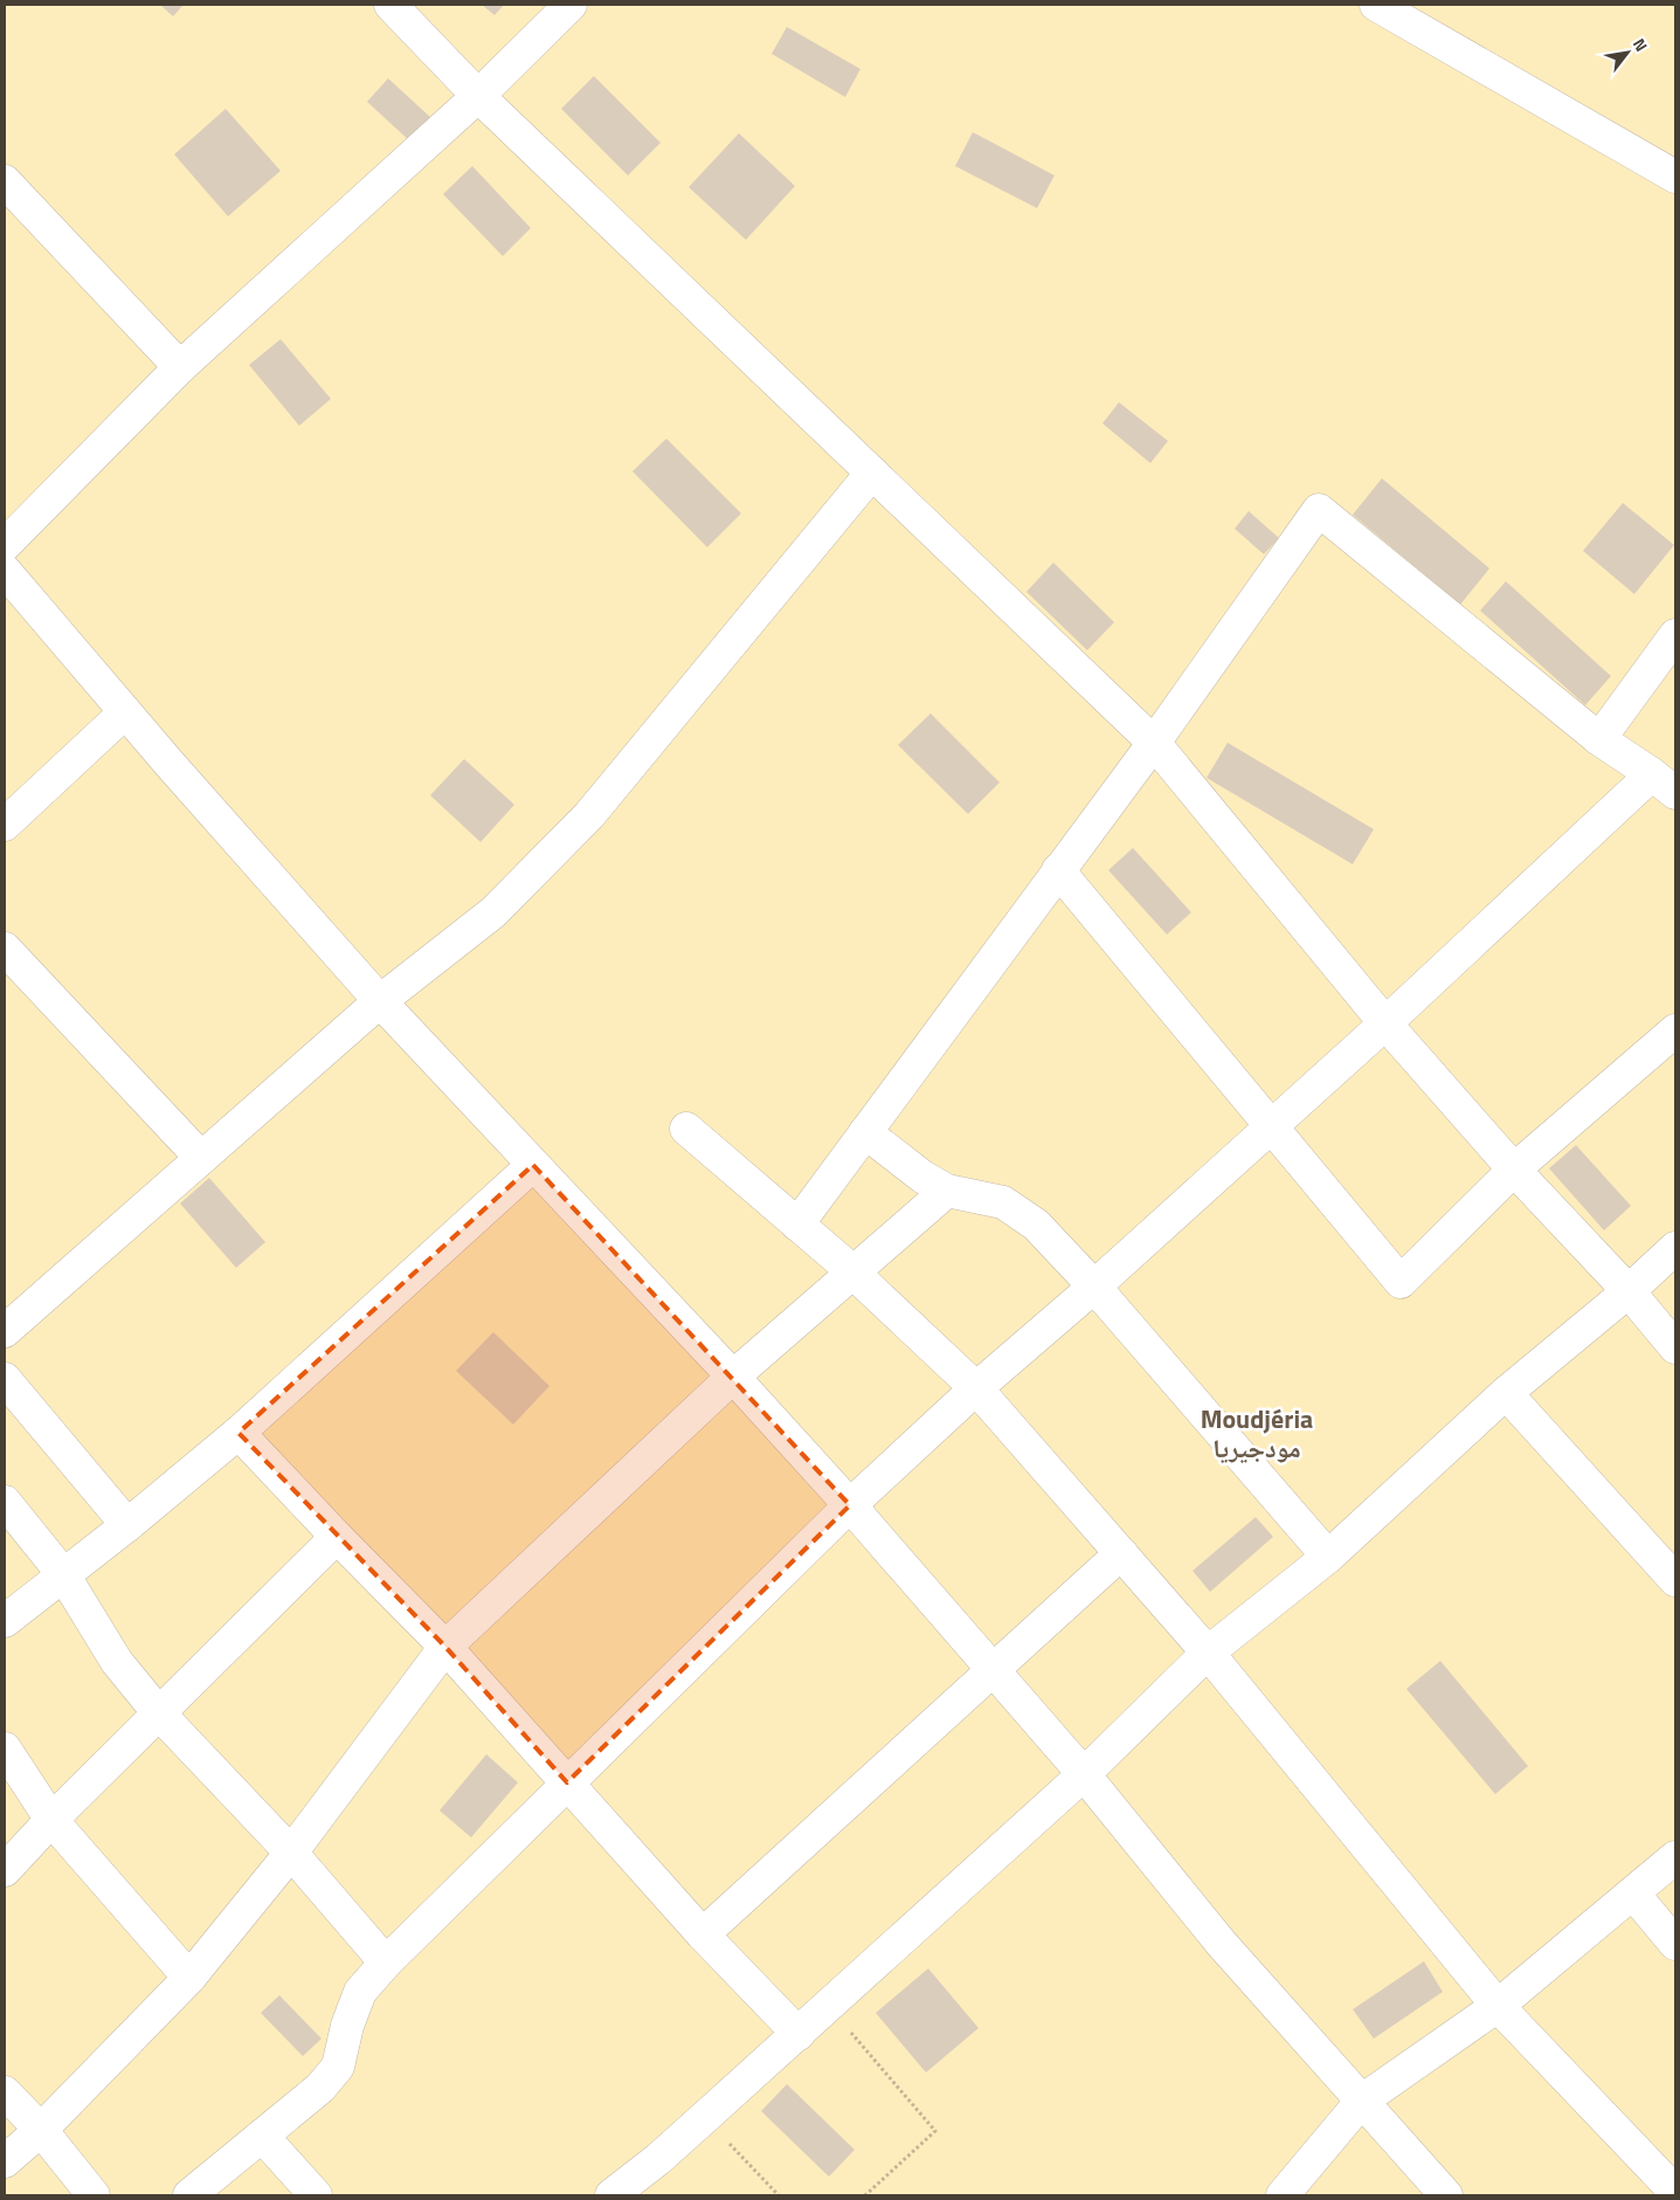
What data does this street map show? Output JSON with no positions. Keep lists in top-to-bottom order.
{
  "districts": ["Moudjéria مودجيريا"],
  "north": "top right"
}
